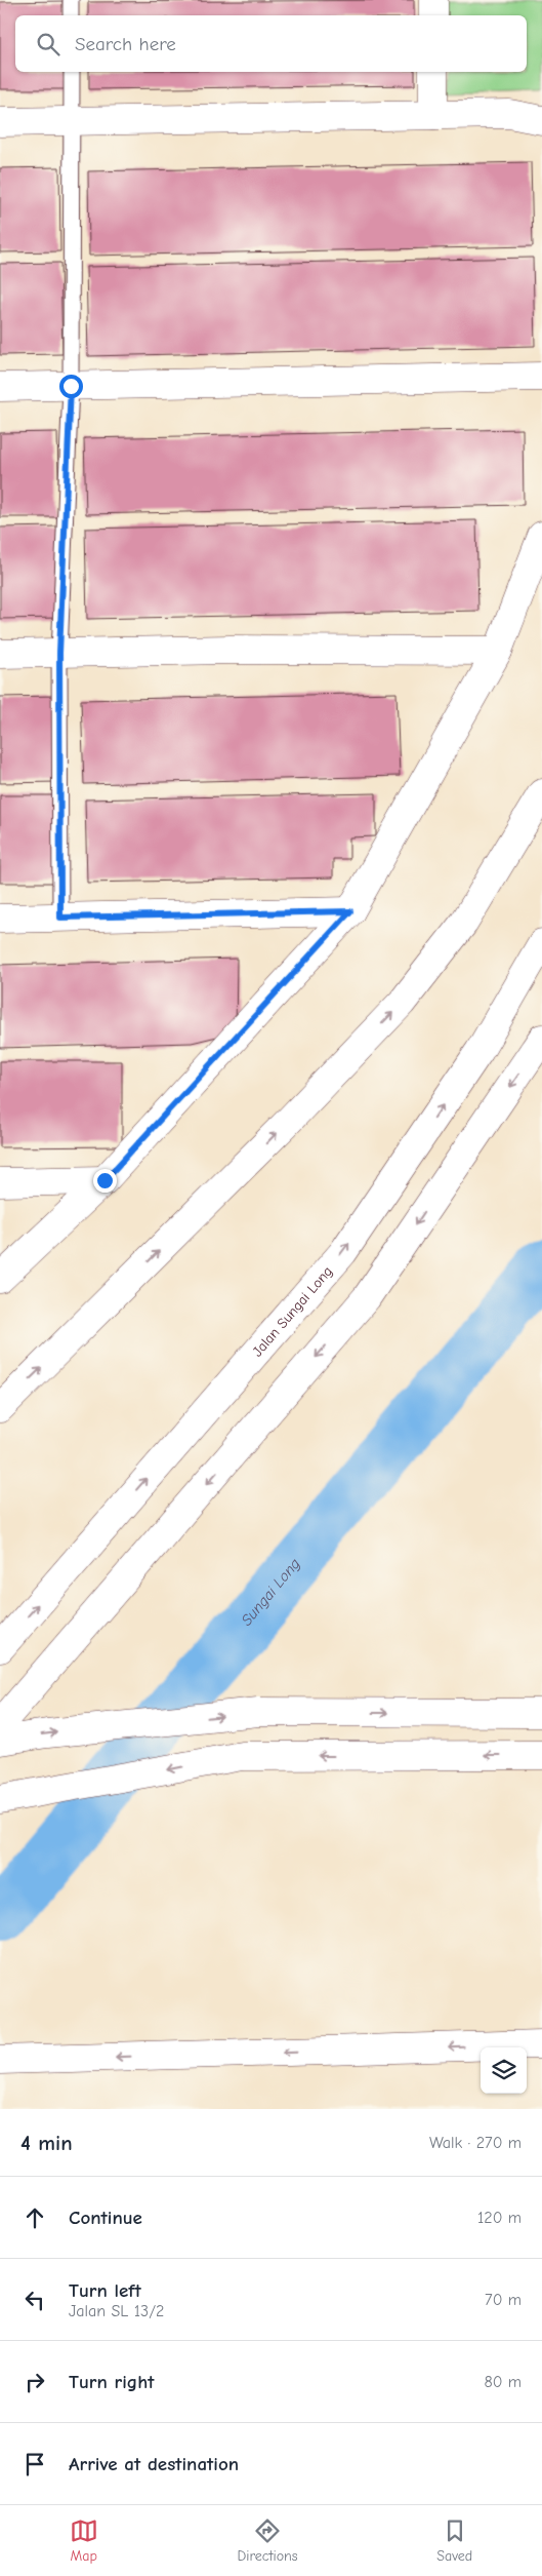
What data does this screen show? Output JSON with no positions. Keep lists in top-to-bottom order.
{
  "streets": {
    "main road": ["Jalan Sungai Long"]
  },
  "water": ["Sungai Long"],
  "page": {
    "search": "Search here",
    "heading": ["4 min", "Walk · 270 m"],
    "list": [
      ["Continue", "120 m"],
      ["Turn left", "Jalan SL 13/2", "70 m"],
      ["Turn right", "80 m"],
      "Arrive at destination"
    ],
    "nav": ["Map", "Directions", "Saved"]
  }
}
